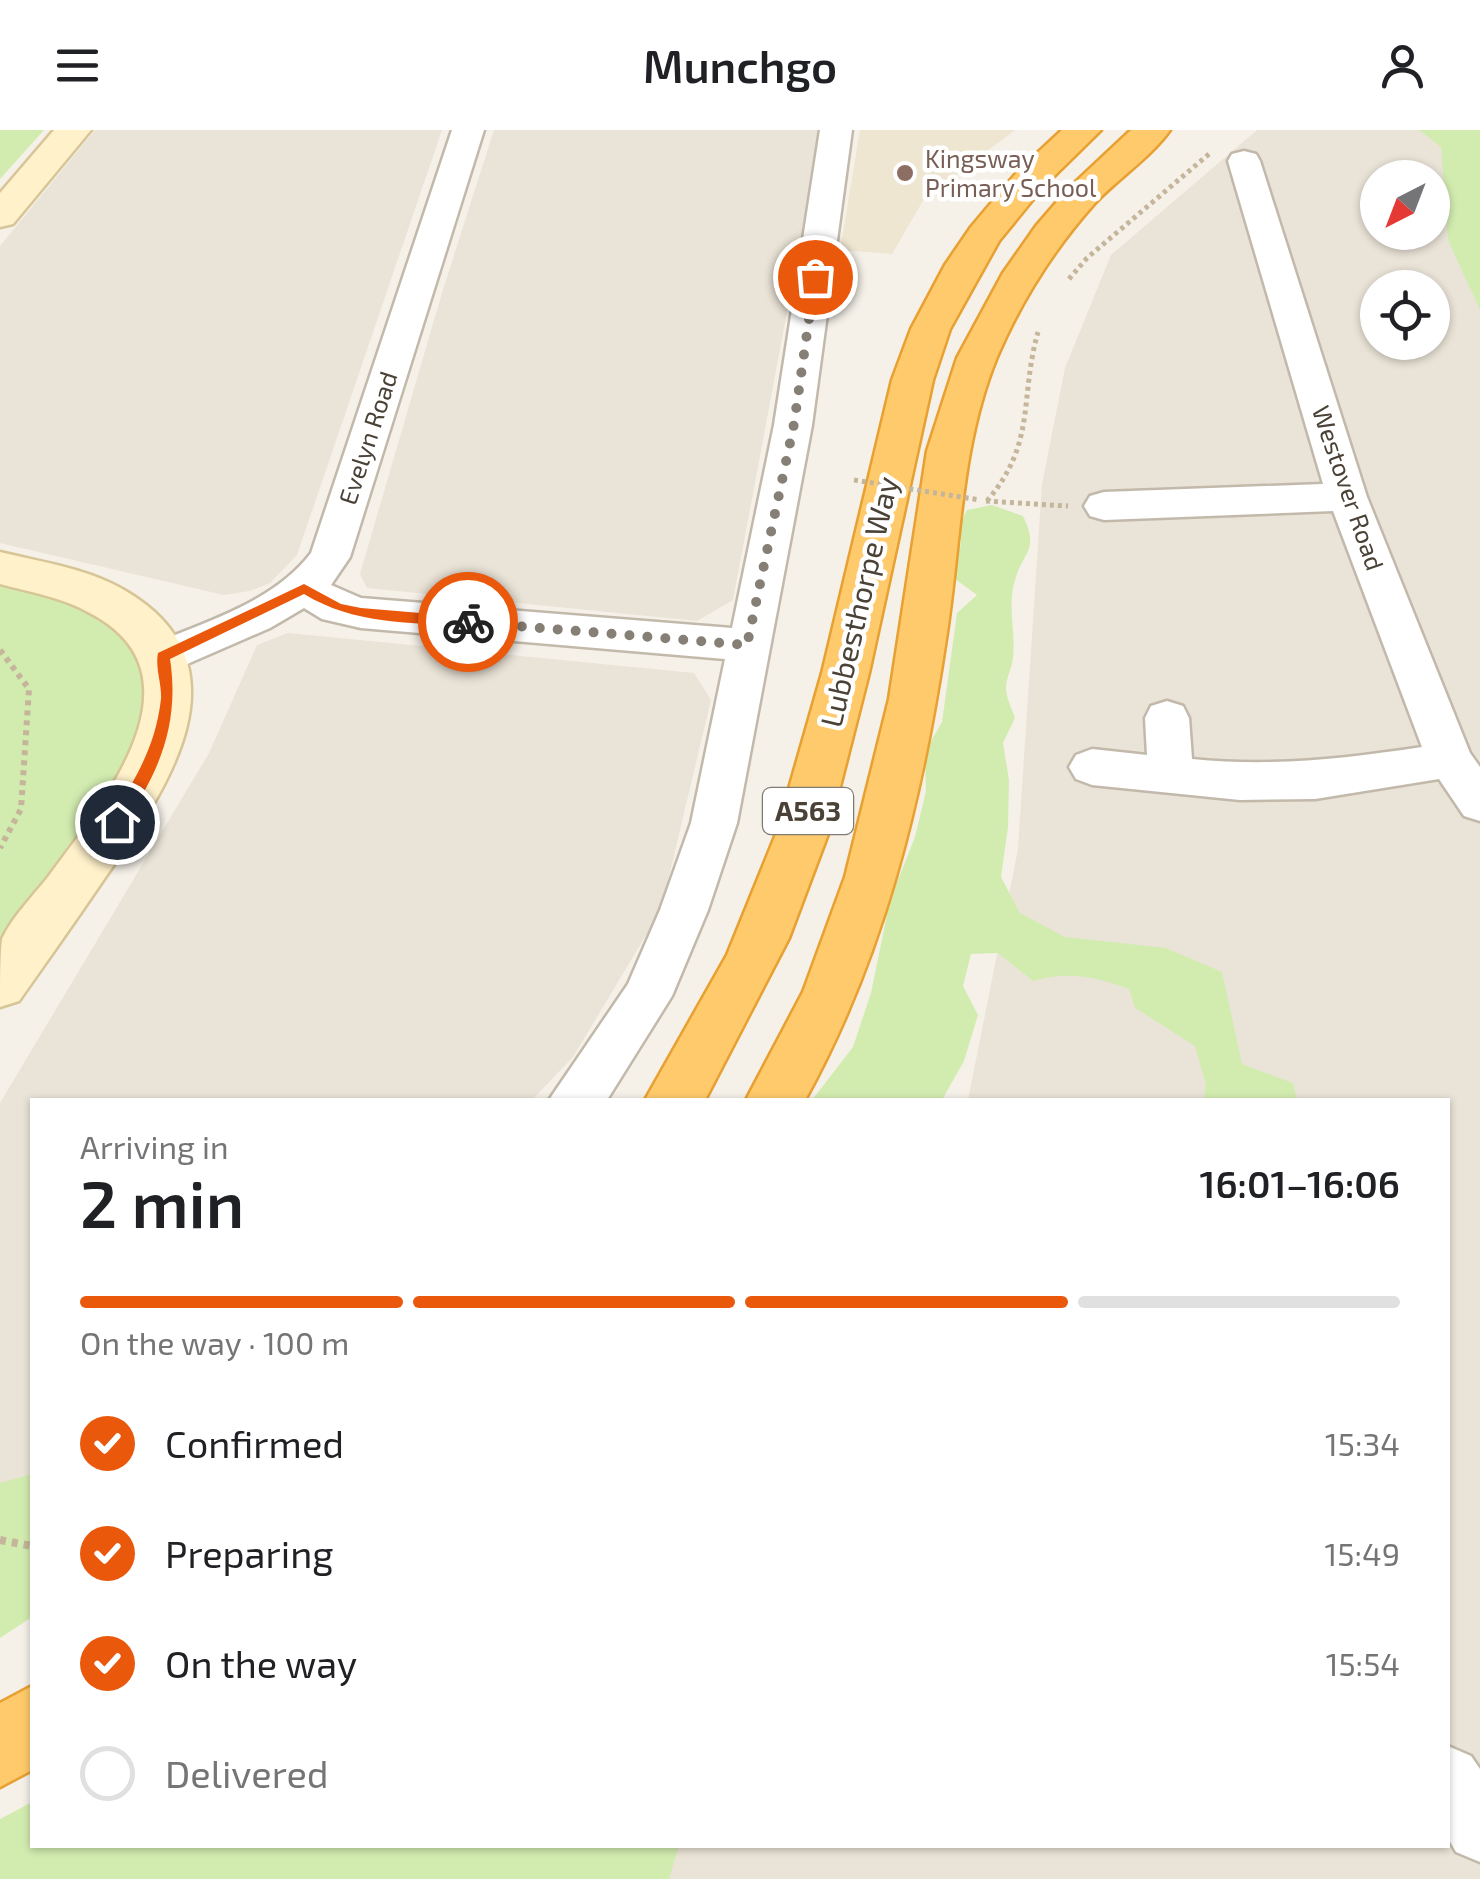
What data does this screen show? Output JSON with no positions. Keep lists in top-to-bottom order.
{
  "streets": {
    "highway": ["Lubbesthorpe Way", "A563"],
    "street": ["Evelyn Road", "Westover Road"]
  },
  "places": ["Kingsway Primary School"],
  "north": "bottom left",
  "page": {
    "header": "Munchgo",
    "heading": ["2 min", "Arriving in", "16:01–16:06"],
    "bar": "On the way · 100 m",
    "list": [
      ["Confirmed", "15:34"],
      ["Preparing", "15:49"],
      ["On the way", "15:54"],
      "Delivered"
    ]
  }
}
